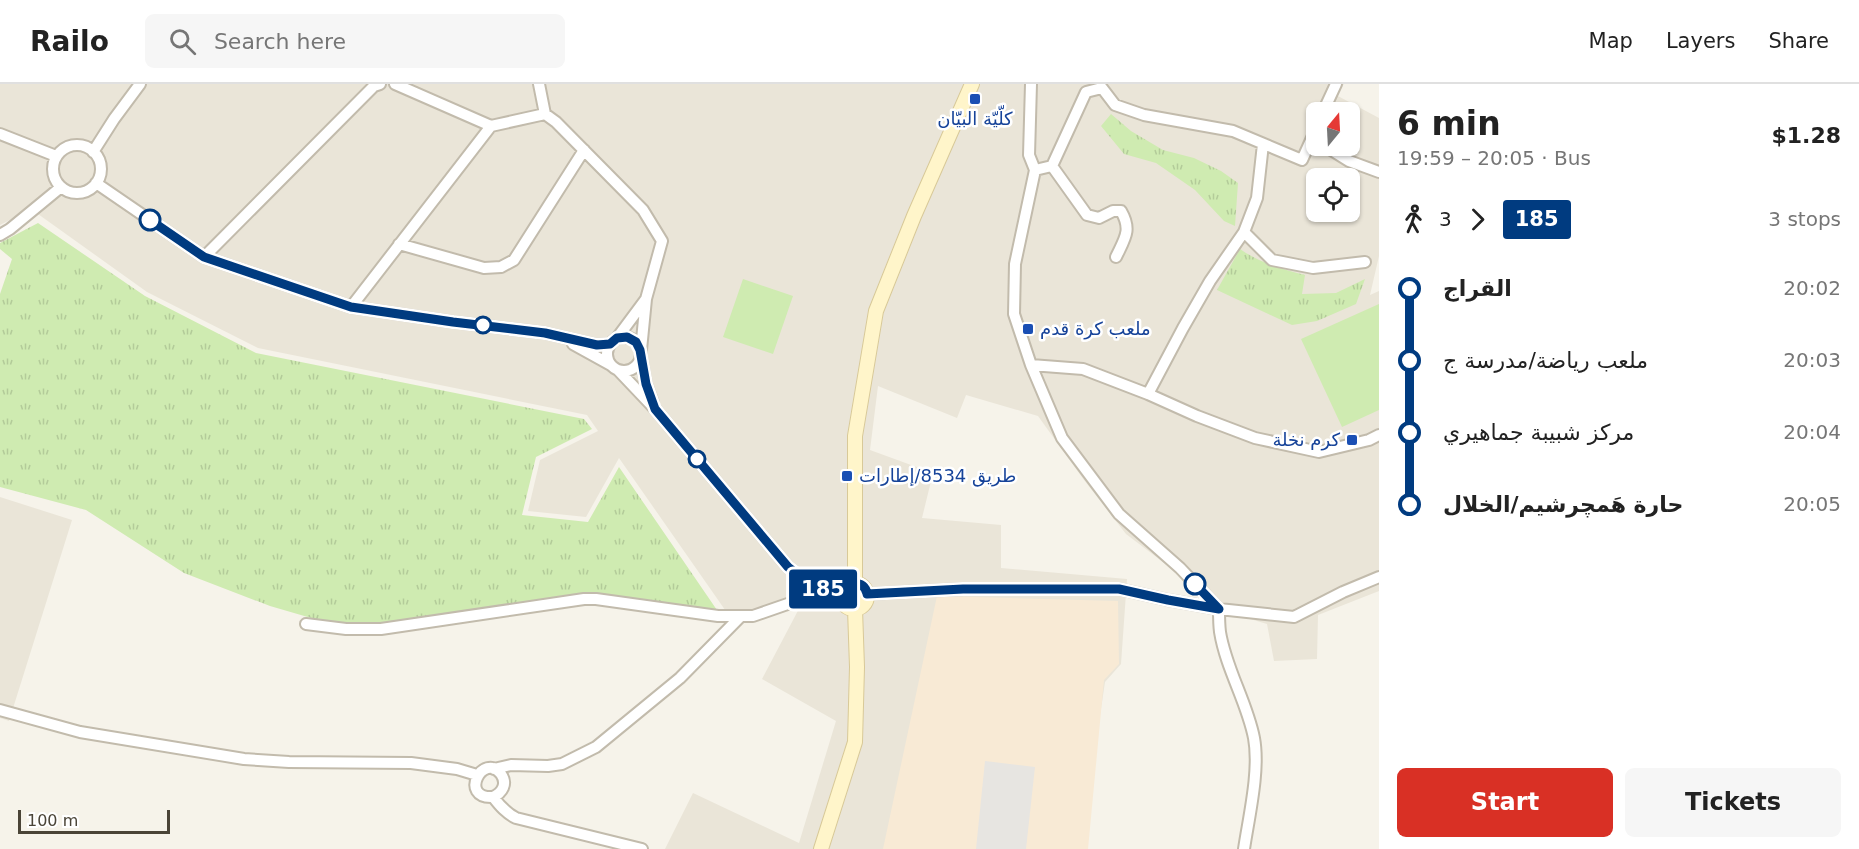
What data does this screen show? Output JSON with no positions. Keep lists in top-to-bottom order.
{
  "places": {
    "transit": [
      "كلّيّة البيّان",
      "ملعب كرة قدم",
      "كرم نخلة",
      "طريق 8534/إطارات"
    ]
  },
  "lines": ["bus line 185"],
  "scale_bar": "100 m",
  "north": "top",
  "page": {
    "header": "Railo",
    "search": "Search here",
    "nav": ["Map", "Layers", "Share"],
    "on_map": "185",
    "heading": ["6 min", "19:59 – 20:05 · Bus", "$1.28"],
    "legs": ["3", "185", "3 stops"],
    "list": [
      {
        "name": "القراج",
        "value": "20:02"
      },
      {
        "name": "ملعب رياضة/مدرسة ج",
        "value": "20:03"
      },
      {
        "name": "مركز شبيبة جماهيري",
        "value": "20:04"
      },
      {
        "name": "حارة هَمچرشيم/الخلال",
        "value": "20:05"
      }
    ],
    "buttons": ["Start", "Tickets"],
    "scale": "100 m"
  }
}
